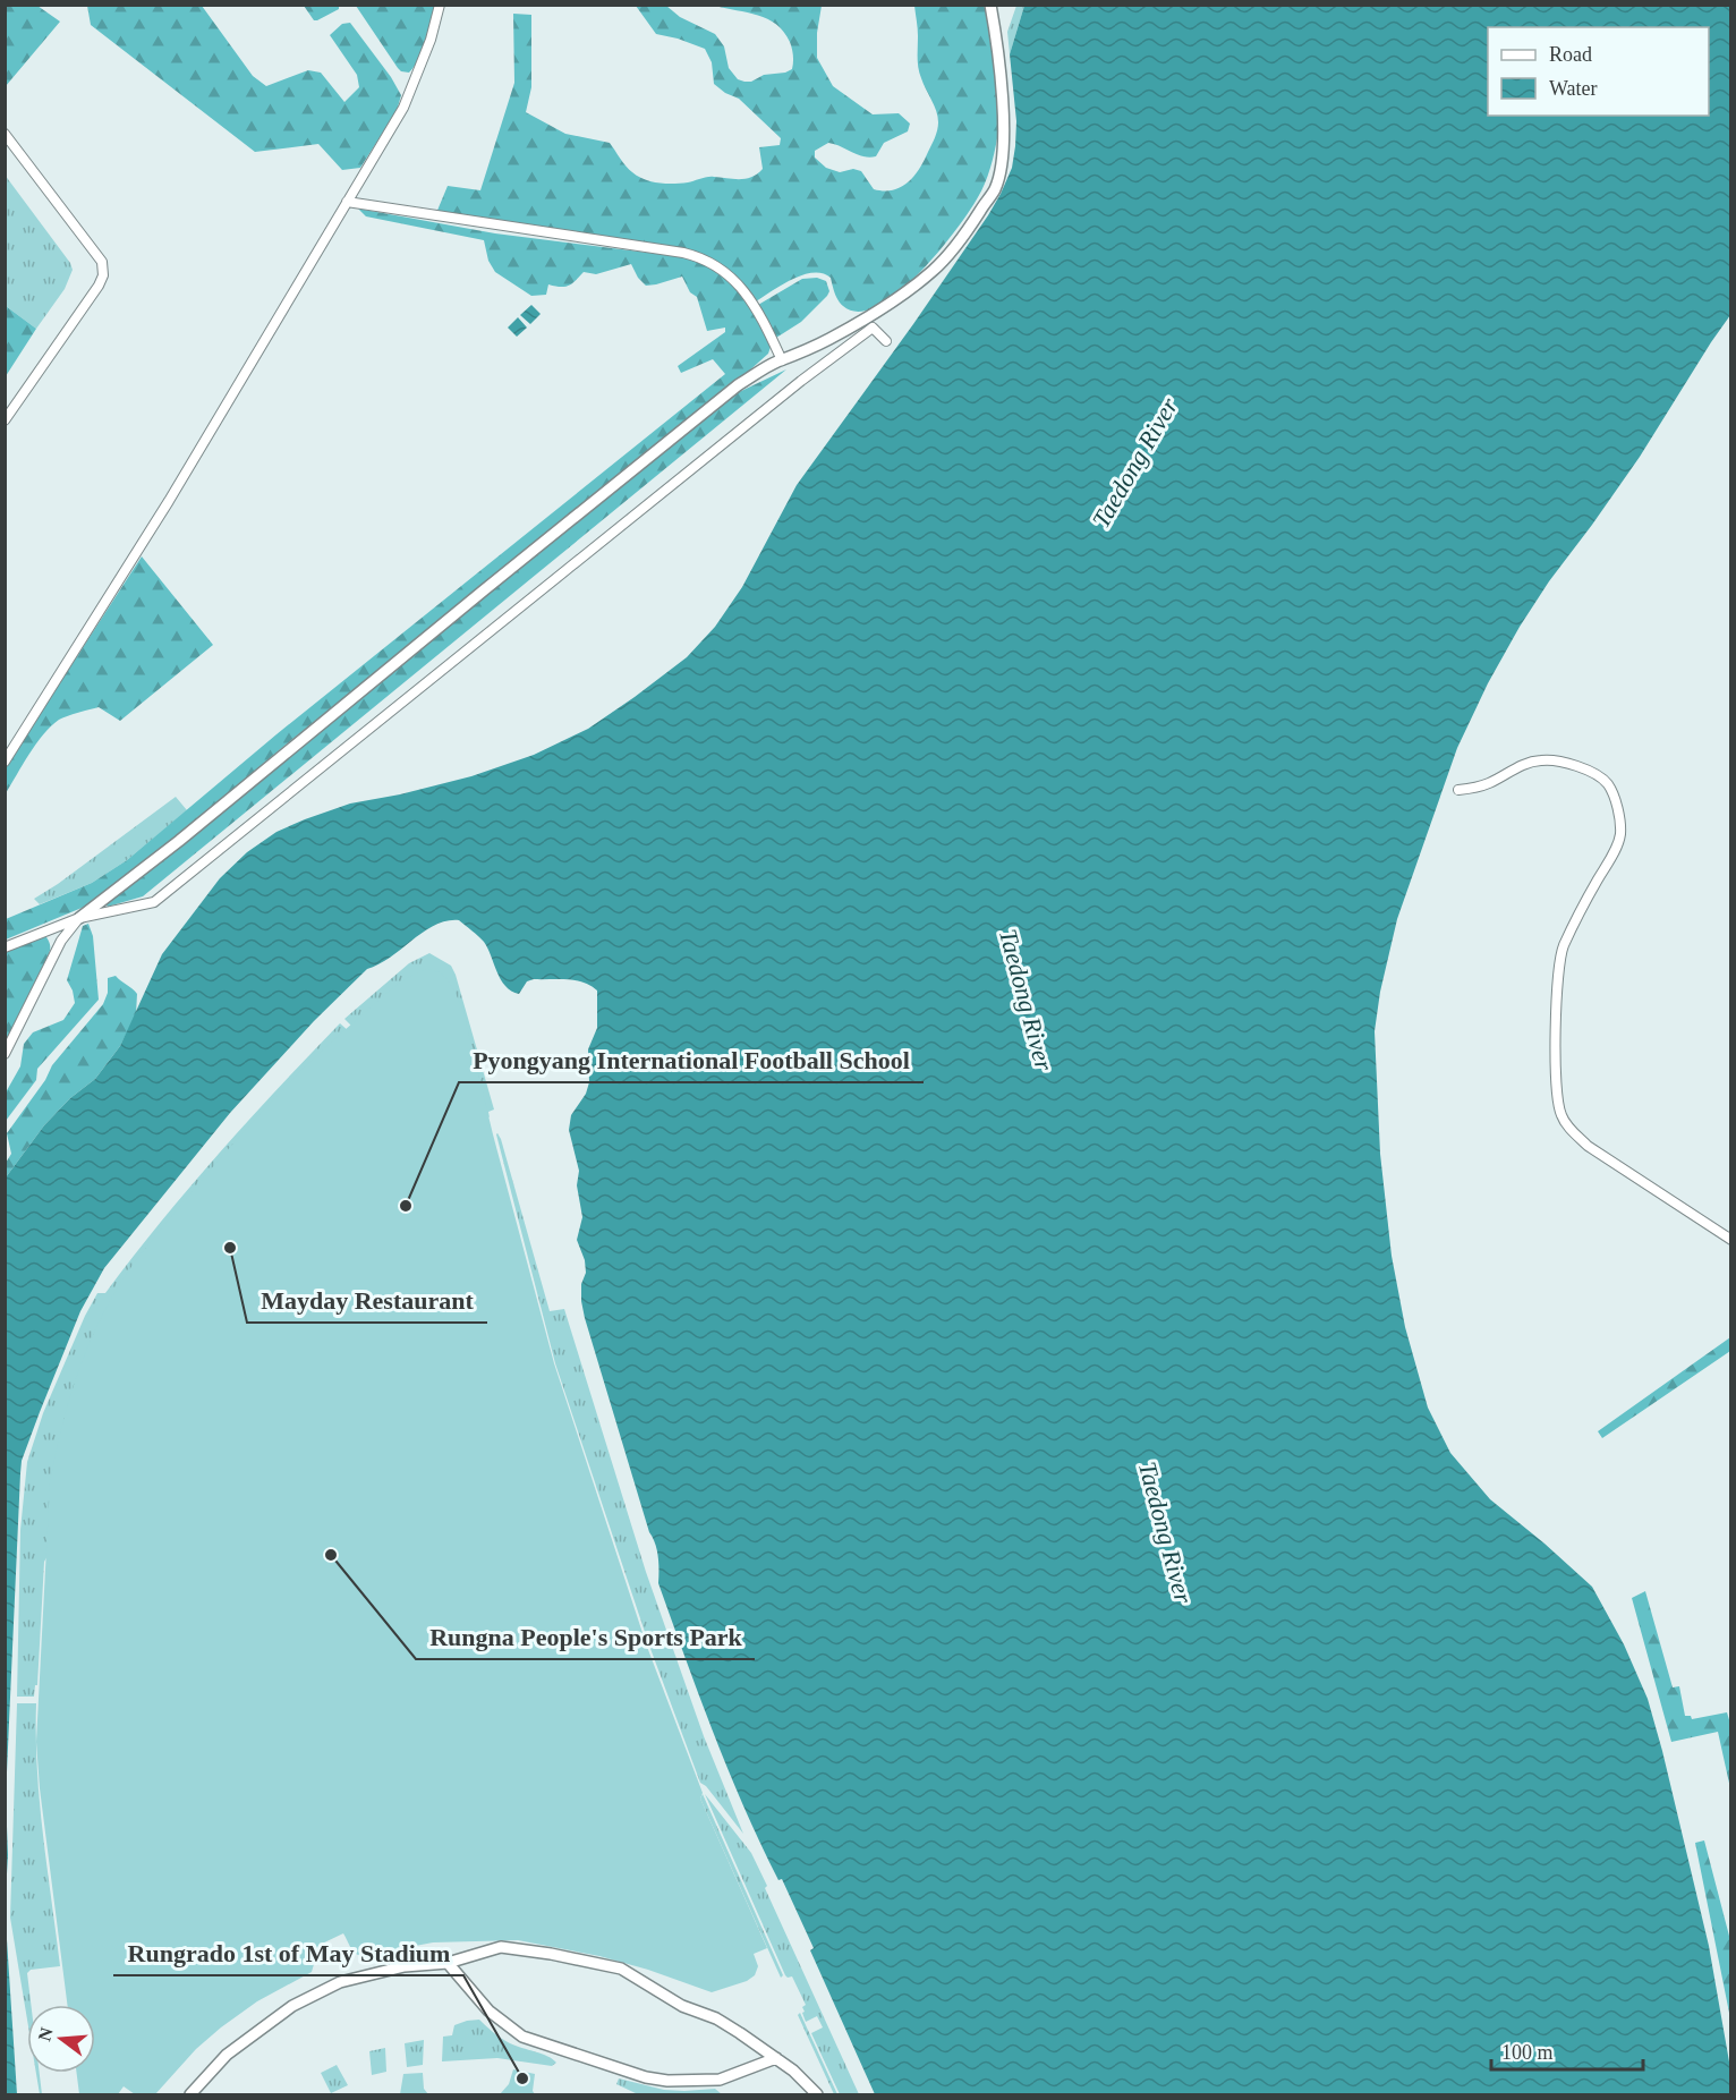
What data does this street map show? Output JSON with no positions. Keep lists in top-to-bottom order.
{
  "water": ["Taedong River"],
  "places": [
    "Pyongyang International Football School",
    "Mayday Restaurant",
    "Rungna People's Sports Park",
    "Rungrado 1st of May Stadium"
  ],
  "legend": ["Road", "Water"],
  "scale_bar": "100 m",
  "north": "left"
}
